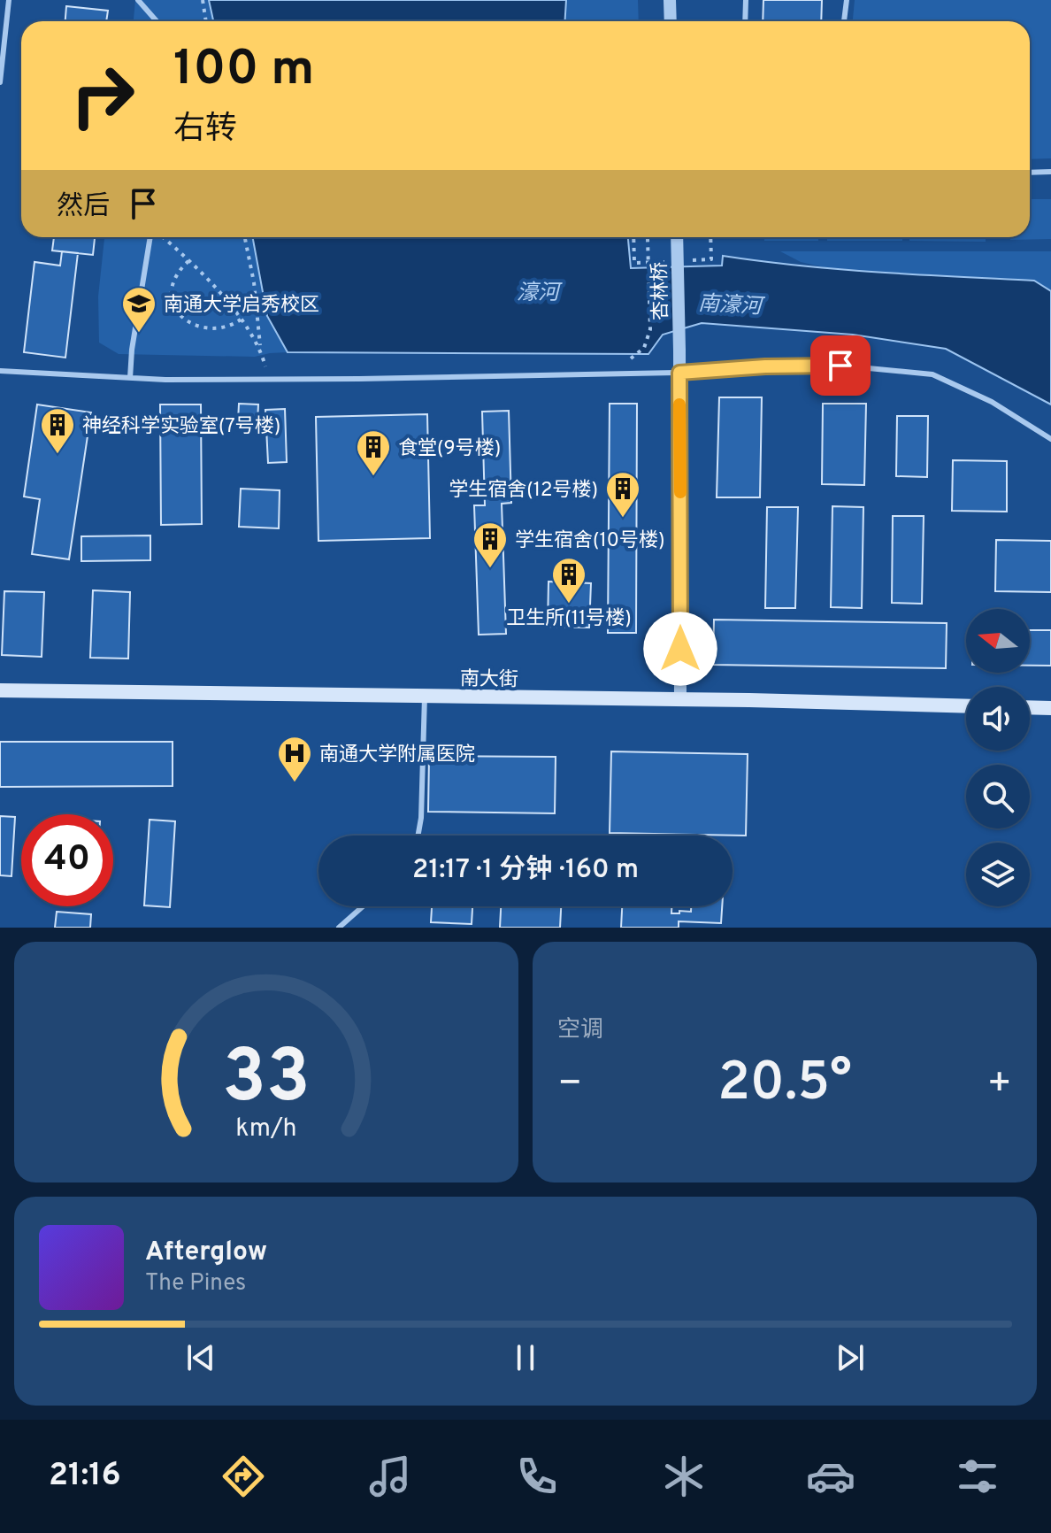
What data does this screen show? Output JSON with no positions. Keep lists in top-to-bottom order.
{
  "streets": {
    "main road": ["南大街"],
    "street": ["杏林桥"]
  },
  "crossings": [
    ["杏林桥", "南大街"]
  ],
  "water": ["濠河", "南濠河"],
  "places": {
    "school or university": ["南通大学启秀校区"],
    "building": [
      "神经科学实验室(7号楼)",
      "食堂(9号楼)",
      "学生宿舍(12号楼)",
      "学生宿舍(10号楼)",
      "卫生所(11号楼)"
    ],
    "hospital": ["南通大学附属医院"]
  },
  "north": "left",
  "page": {
    "turn": ["100 m", "右转"],
    "then": "然后",
    "limit": "40",
    "trip": "21:17 · 1 分钟 · 160 m",
    "tile": "空调",
    "heat": ["−", "20.5°", "+"],
    "song": ["Afterglow", "The Pines"],
    "tabs": "21:16",
    "gauge": ["33", "km/h"]
  }
}
